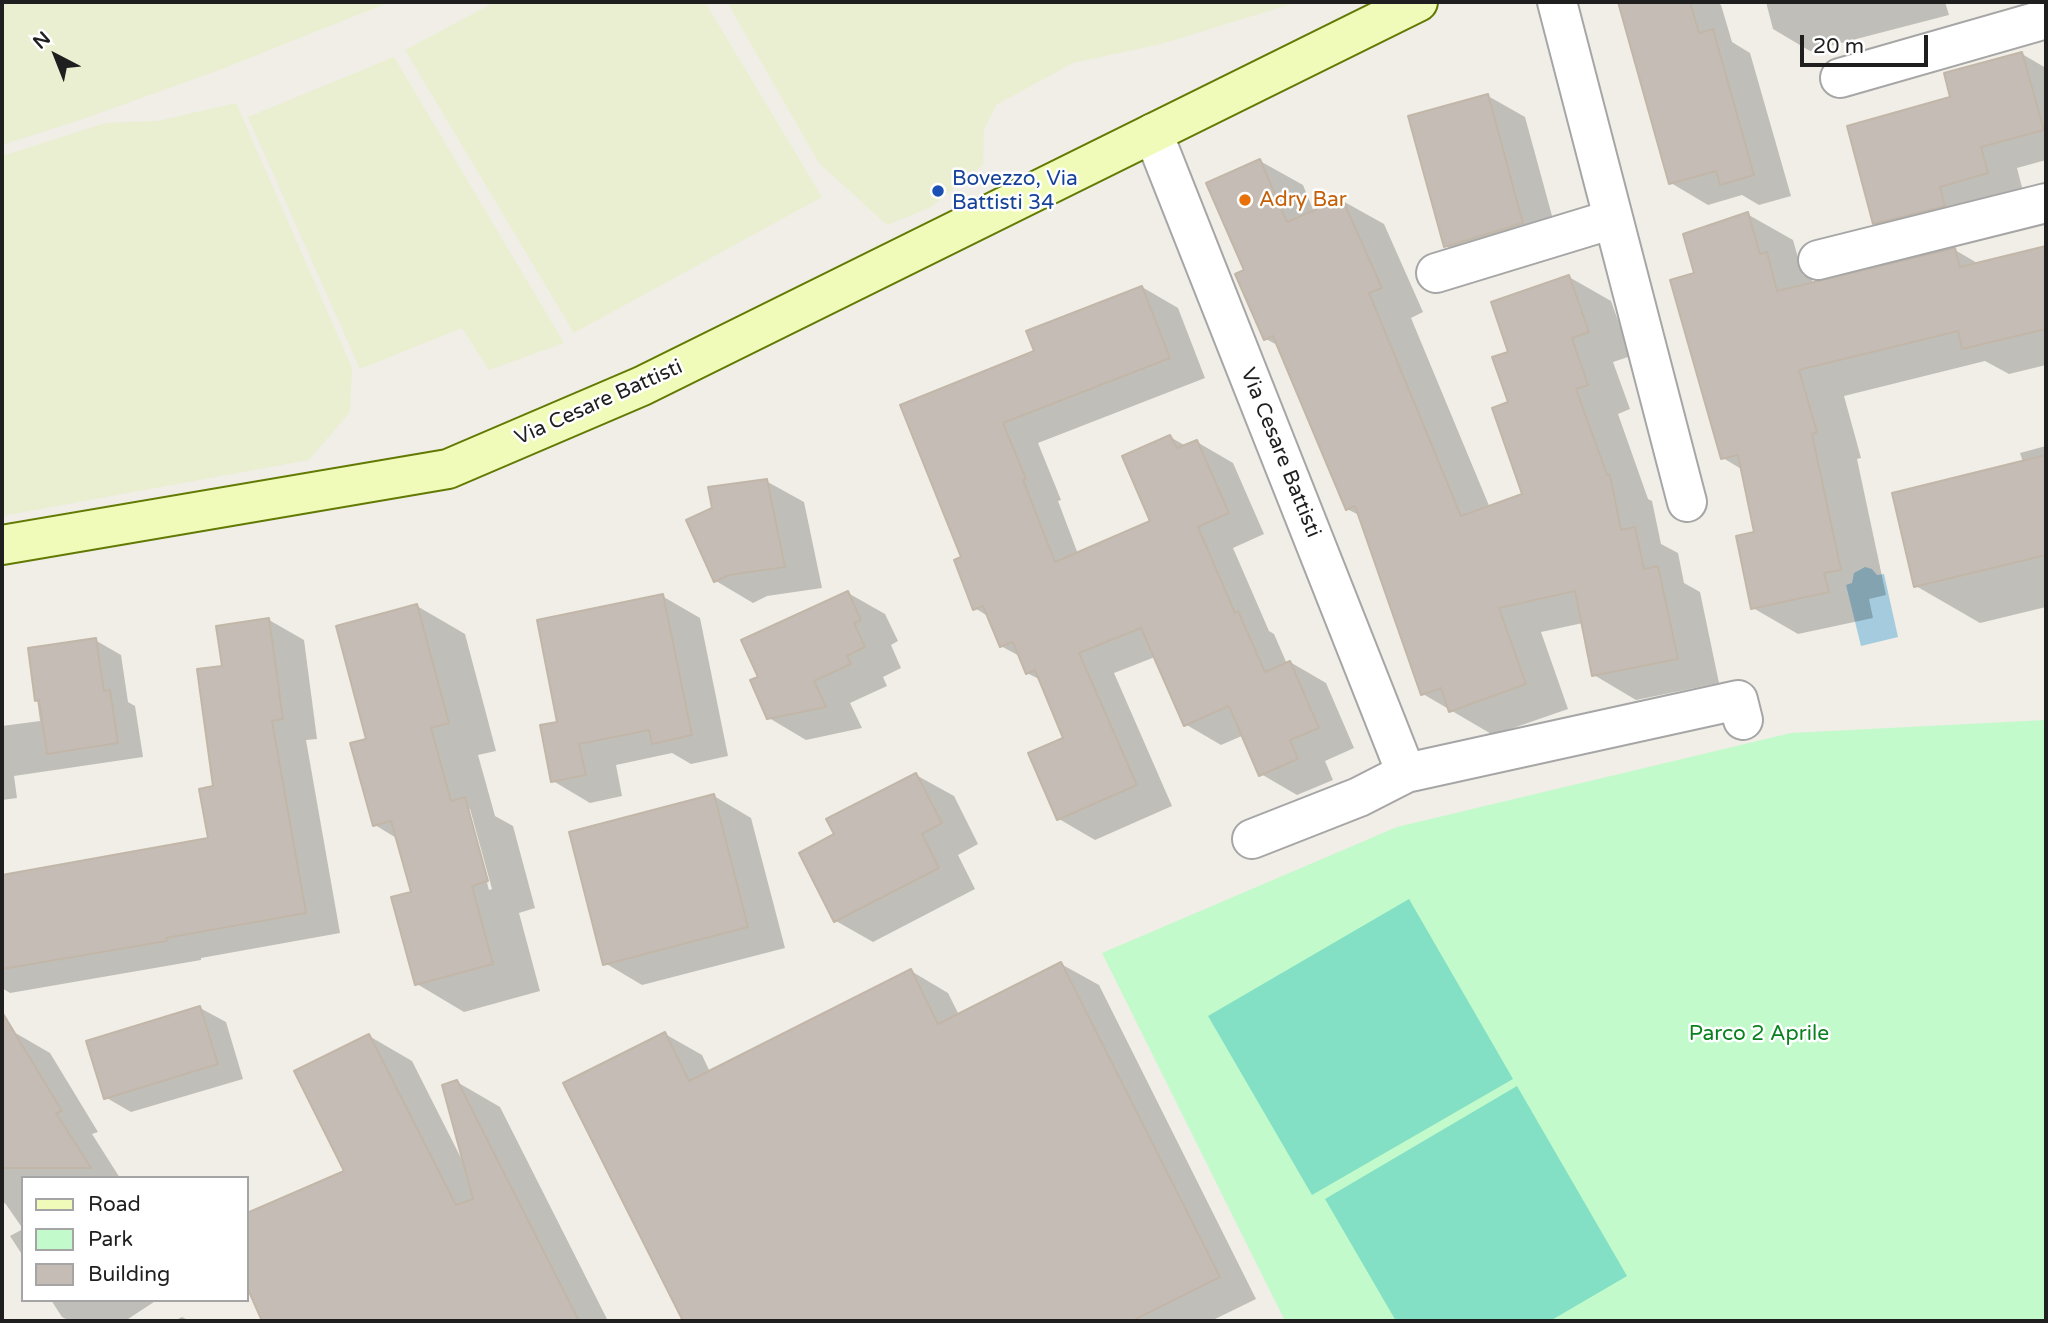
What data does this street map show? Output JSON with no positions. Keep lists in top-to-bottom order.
{
  "streets": {
    "street": ["Via Cesare Battisti"]
  },
  "parks": ["Parco 2 Aprile"],
  "places": ["Bovezzo, Via Battisti 34", "Adry Bar"],
  "legend": ["Road", "Park", "Building"],
  "scale_bar": "20 m",
  "north": "top left"
}
